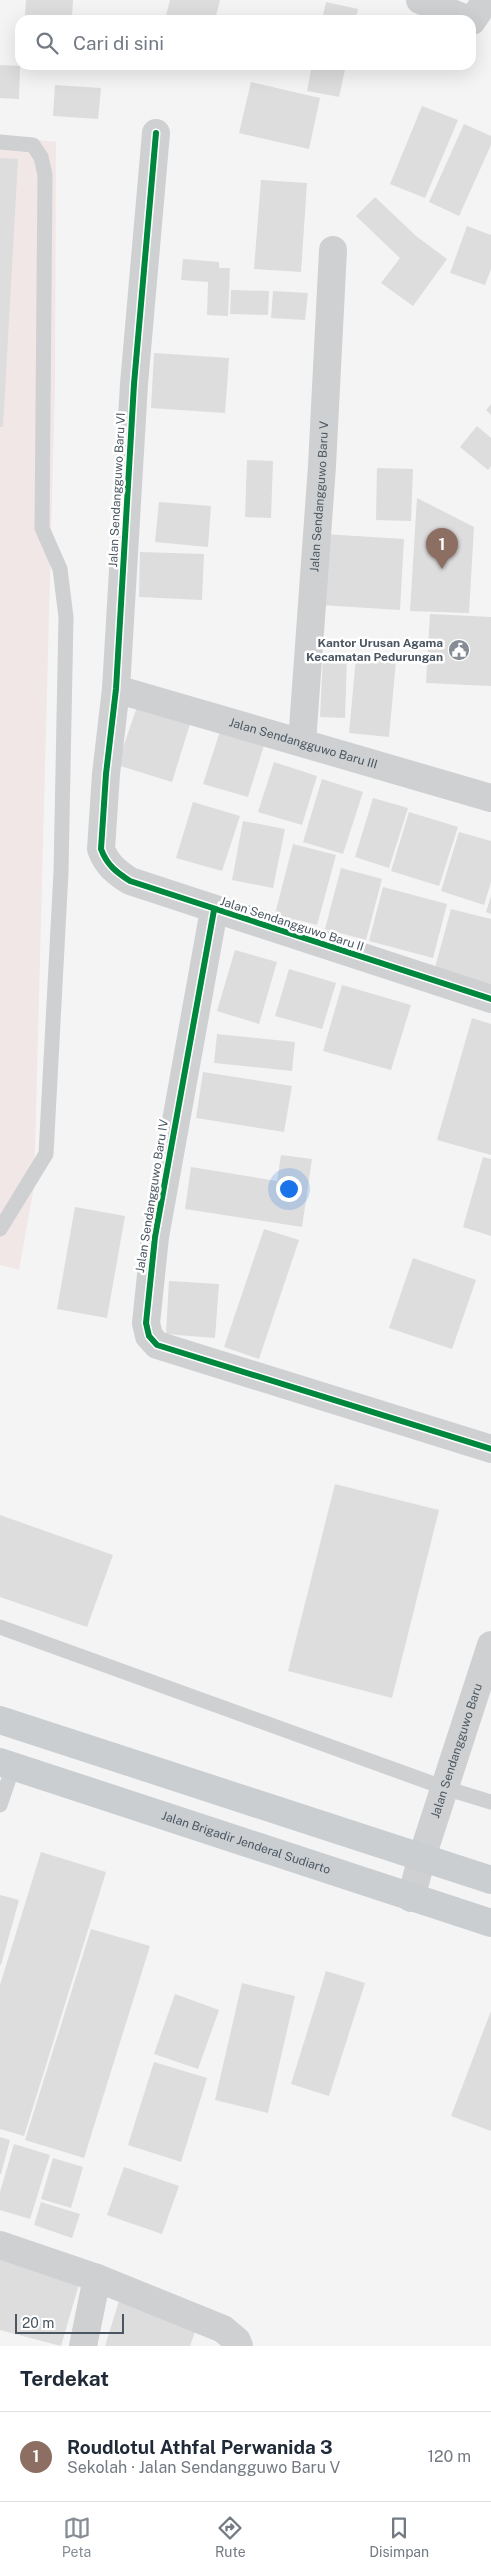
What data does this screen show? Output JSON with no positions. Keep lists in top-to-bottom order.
{
  "streets": {
    "main road": ["Jalan Brigadir Jenderal Sudiarto"],
    "street": [
      "Jalan Sendangguwo Baru VI",
      "Jalan Sendangguwo Baru V",
      "Jalan Sendangguwo Baru III",
      "Jalan Sendangguwo Baru II",
      "Jalan Sendangguwo Baru IV",
      "Jalan Sendangguwo Baru"
    ]
  },
  "crossings": [
    ["Jalan Sendangguwo Baru VI", "Jalan Sendangguwo Baru III"],
    ["Jalan Sendangguwo Baru VI", "Jalan Sendangguwo Baru II"],
    ["Jalan Sendangguwo Baru V", "Jalan Sendangguwo Baru III"],
    ["Jalan Sendangguwo Baru II", "Jalan Sendangguwo Baru IV"],
    ["Jalan Sendangguwo Baru", "Jalan Brigadir Jenderal Sudiarto"]
  ],
  "places": {
    "public building": ["Kantor Urusan Agama Kecamatan Pedurungan"]
  },
  "scale_bar": "20 m",
  "page": {
    "search": "Cari di sini",
    "pins": "1",
    "scale": "20 m",
    "heading": "Terdekat",
    "list": [
      {
        "mark": "1",
        "name": "Roudlotul Athfal Perwanida 3",
        "note": "Sekolah · Jalan Sendangguwo Baru V",
        "value": "120 m"
      }
    ],
    "nav": ["Peta", "Rute", "Disimpan"]
  }
}
